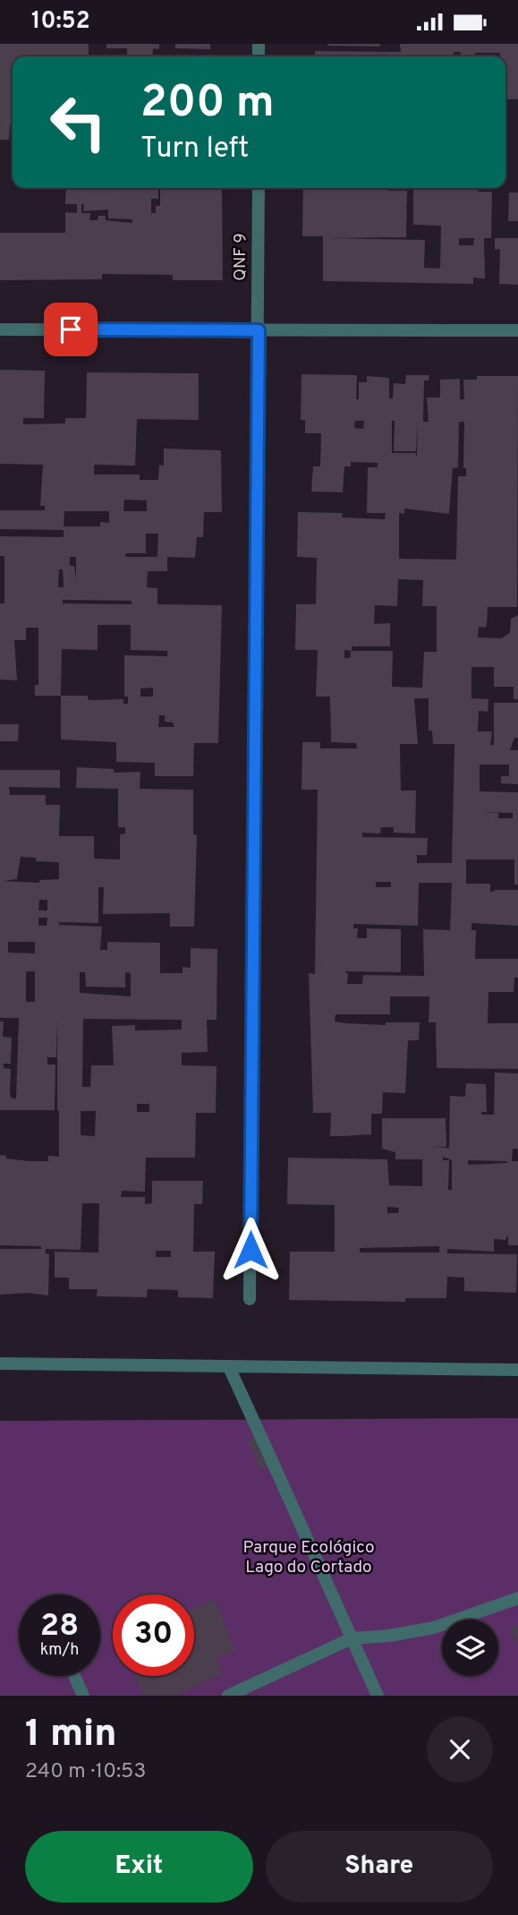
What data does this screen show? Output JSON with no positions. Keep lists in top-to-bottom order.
{
  "streets": {
    "street": ["QNF 9"]
  },
  "parks": ["Parque Ecológico Lago do Cortado"],
  "page": {
    "status": "10:52",
    "turn": ["200 m", "Turn left"],
    "speed": "28 km/h",
    "limit": "30",
    "heading": ["1 min", "240 m · 10:53"],
    "buttons": ["Exit", "Share"]
  }
}
